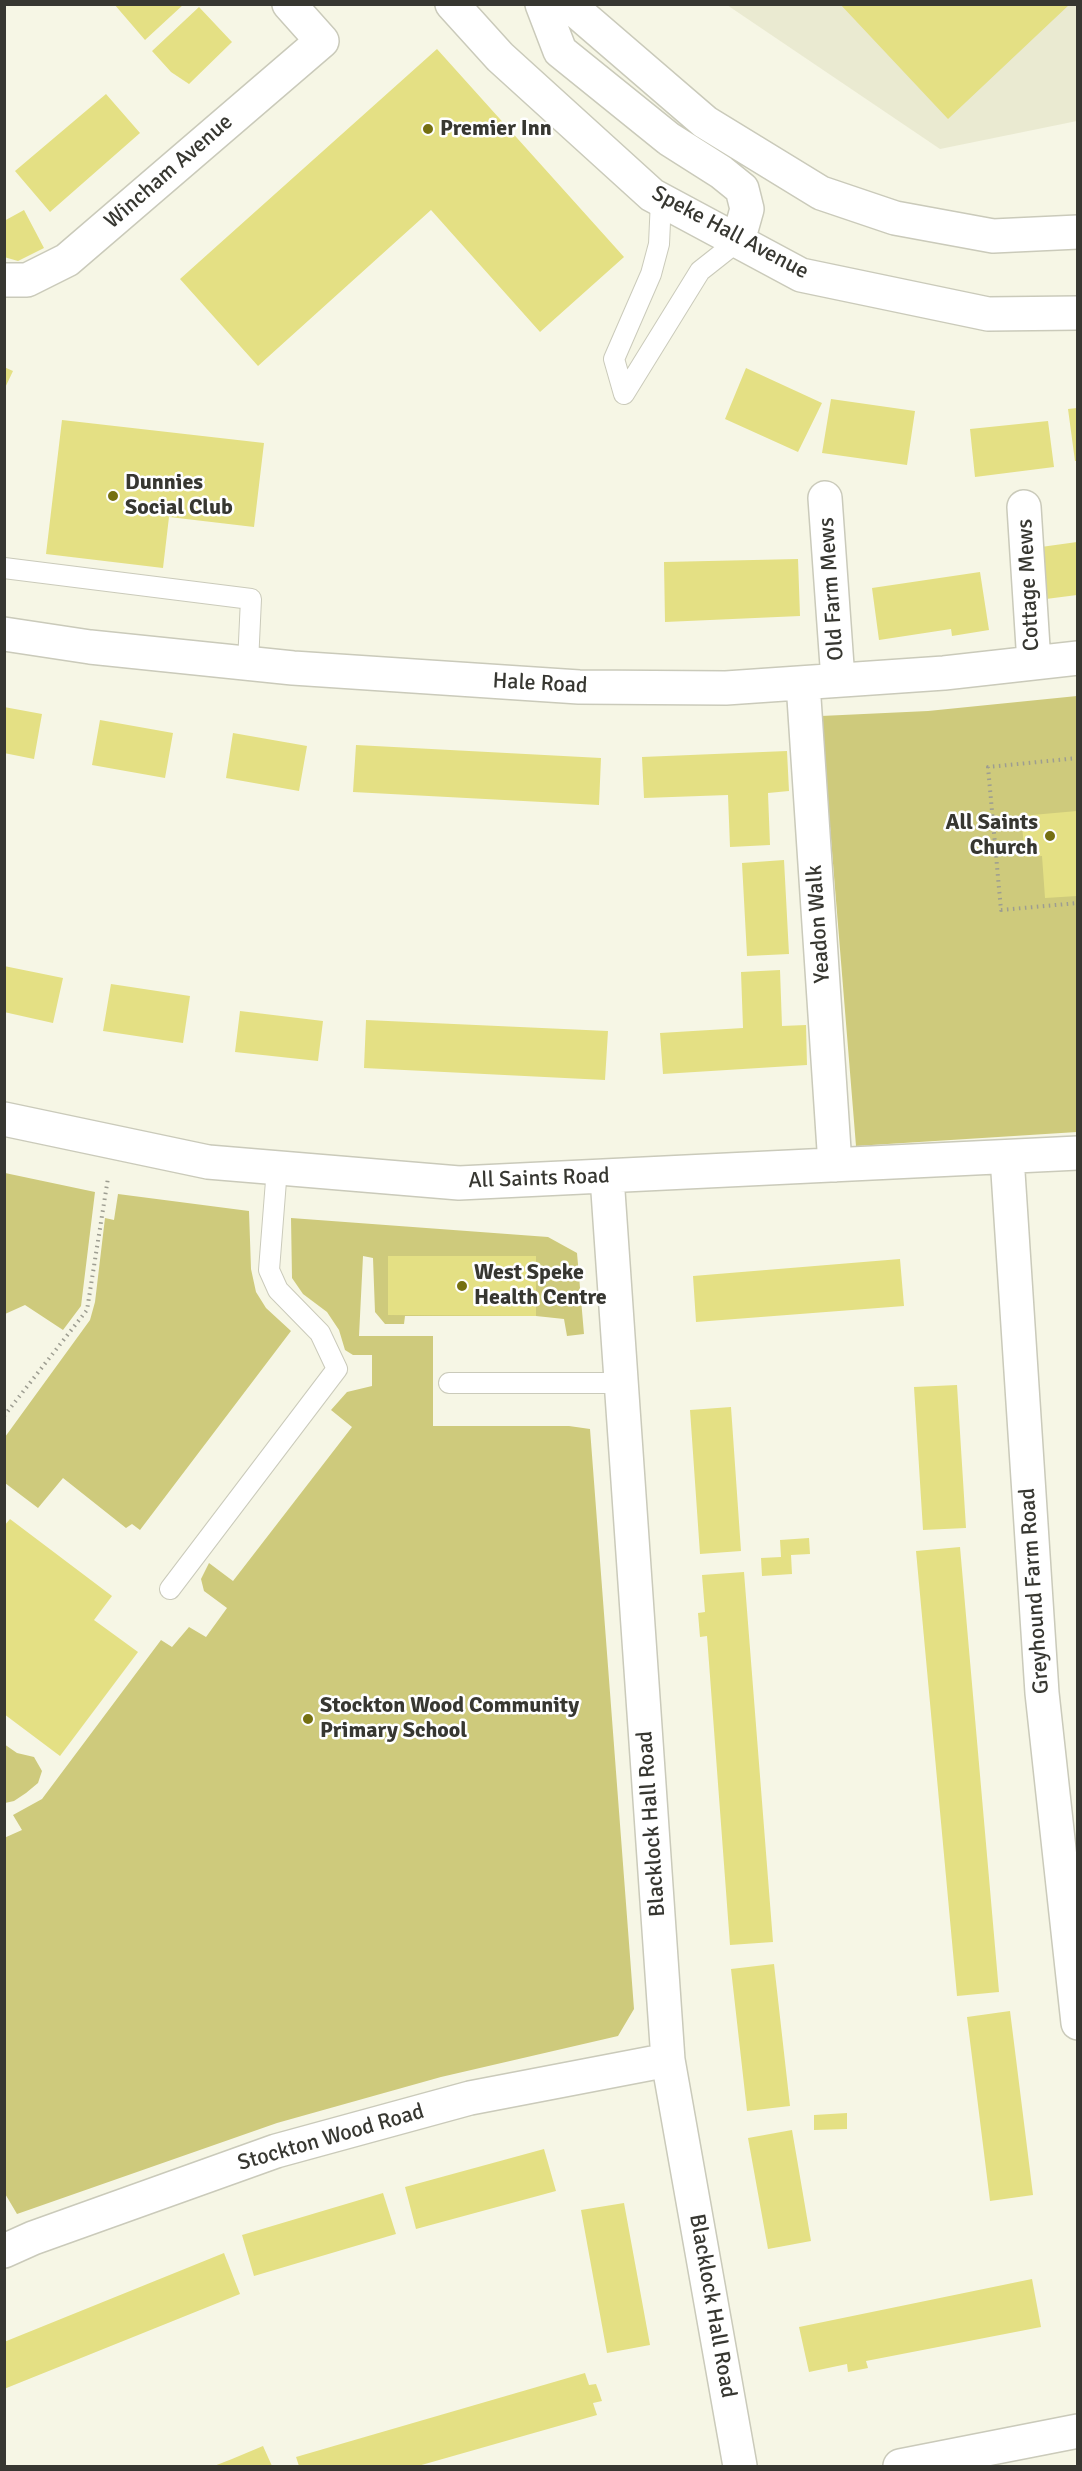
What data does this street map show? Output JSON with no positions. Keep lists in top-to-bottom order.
{
  "streets": {
    "street": [
      "Wincham Avenue",
      "Speke Hall Avenue",
      "Cottage Mews",
      "Old Farm Mews",
      "Hale Road",
      "Yeadon Walk",
      "All Saints Road",
      "Greyhound Farm Road",
      "Blacklock Hall Road",
      "Stockton Wood Road"
    ]
  },
  "crossings": [
    ["Cottage Mews", "Hale Road"],
    ["Old Farm Mews", "Hale Road"],
    ["Hale Road", "Yeadon Walk"],
    ["Yeadon Walk", "All Saints Road"],
    ["All Saints Road", "Greyhound Farm Road"],
    ["All Saints Road", "Blacklock Hall Road"],
    ["Blacklock Hall Road", "Stockton Wood Road"]
  ],
  "places": [
    "Premier Inn",
    "Dunnies Social Club",
    "All Saints Church",
    "West Speke Health Centre",
    "Stockton Wood Community Primary School"
  ]
}
